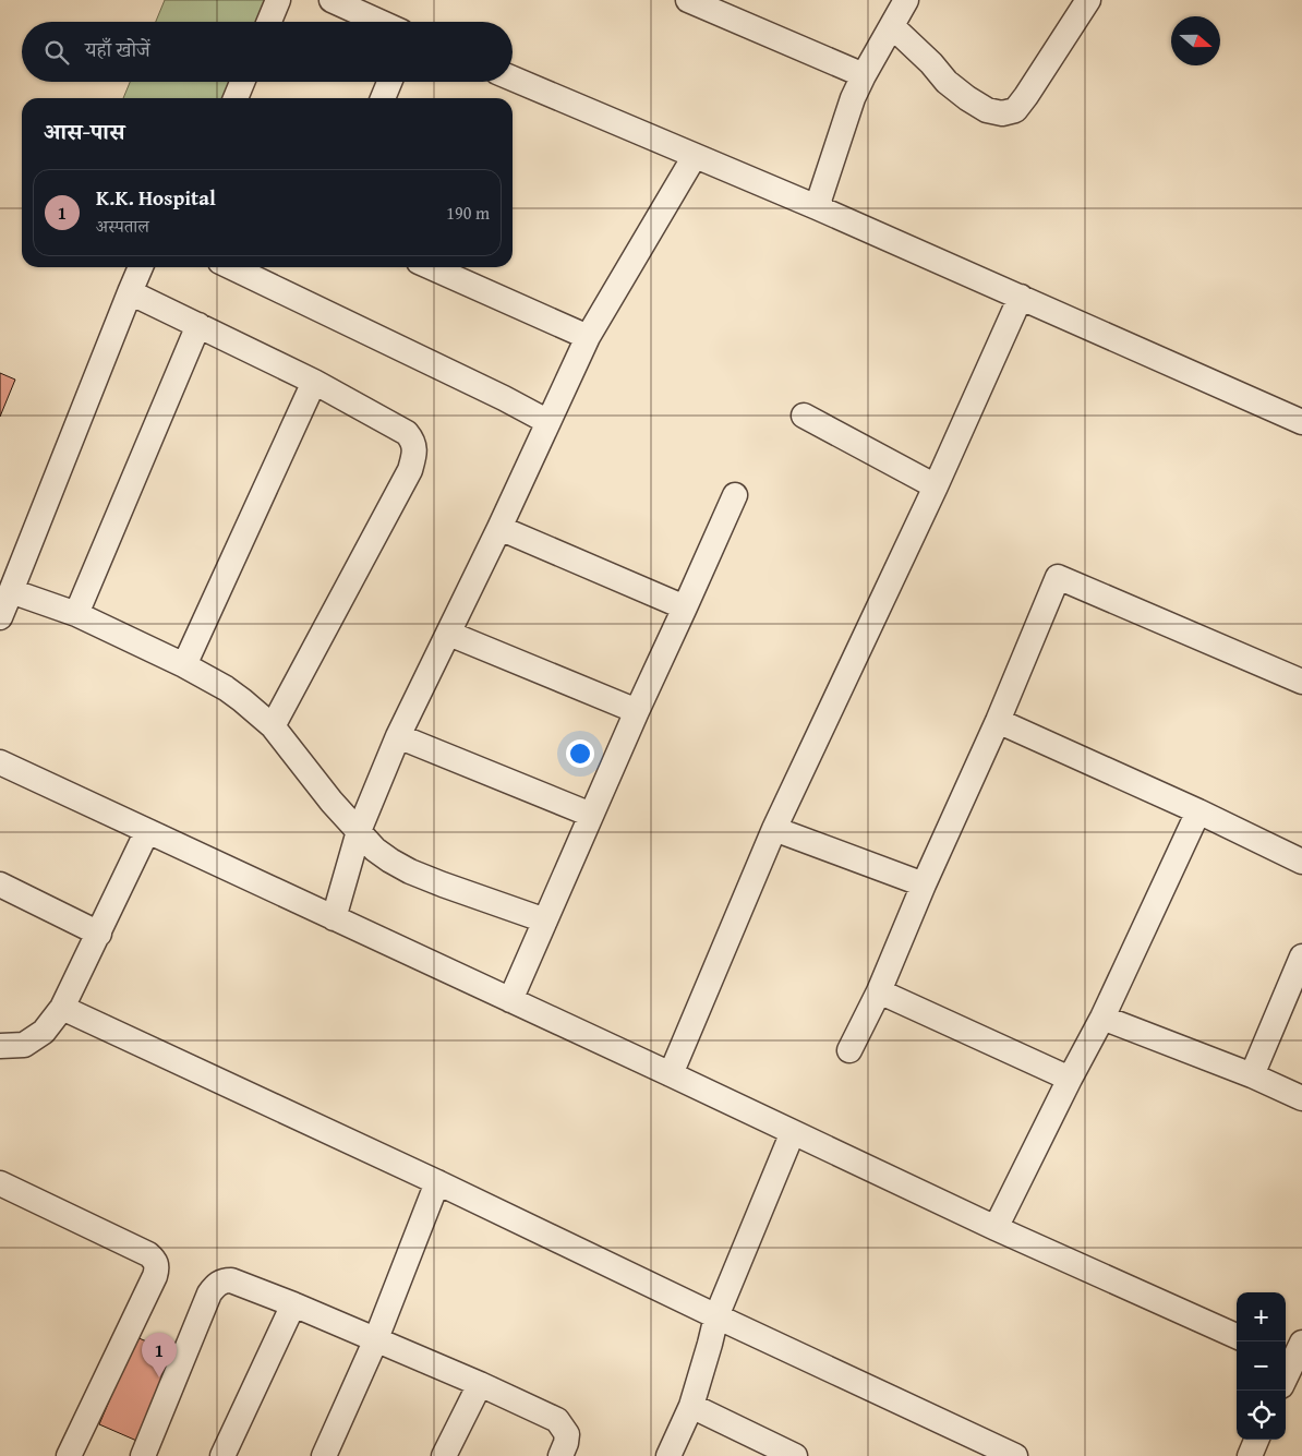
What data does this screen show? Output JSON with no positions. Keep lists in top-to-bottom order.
{
  "north": "right",
  "page": {
    "search": "यहाँ खोजें",
    "heading": "आस-पास",
    "list": [
      {
        "mark": "1",
        "name": "K.K. Hospital",
        "note": "अस्पताल",
        "value": "190 m"
      }
    ],
    "map_buttons": ["+", "−"],
    "pins": "1"
  }
}
